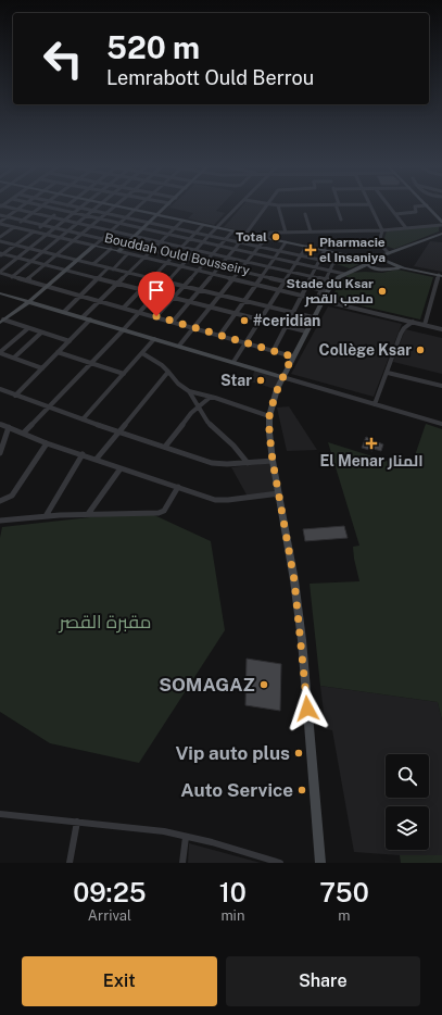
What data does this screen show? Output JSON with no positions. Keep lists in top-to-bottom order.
{
  "streets": {
    "street": ["Bouddah Ould Bousseiry"]
  },
  "parks": ["مقبرة القصر"],
  "places": {
    "other": [
      "Total",
      "Stade du Ksar ملعب القصر",
      "#ceridian",
      "Collège Ksar",
      "Star",
      "SOMAGAZ",
      "Vip auto plus",
      "Auto Service"
    ],
    "health": ["Pharmacie el Insaniya", "El Menar المنار"]
  },
  "page": {
    "turn": ["520 m", "Lemrabott Ould Berrou"],
    "eta": [
      "09:25",
      "Arrival",
      "10",
      "min",
      "750",
      "m"
    ],
    "buttons": ["Exit", "Share"]
  }
}
